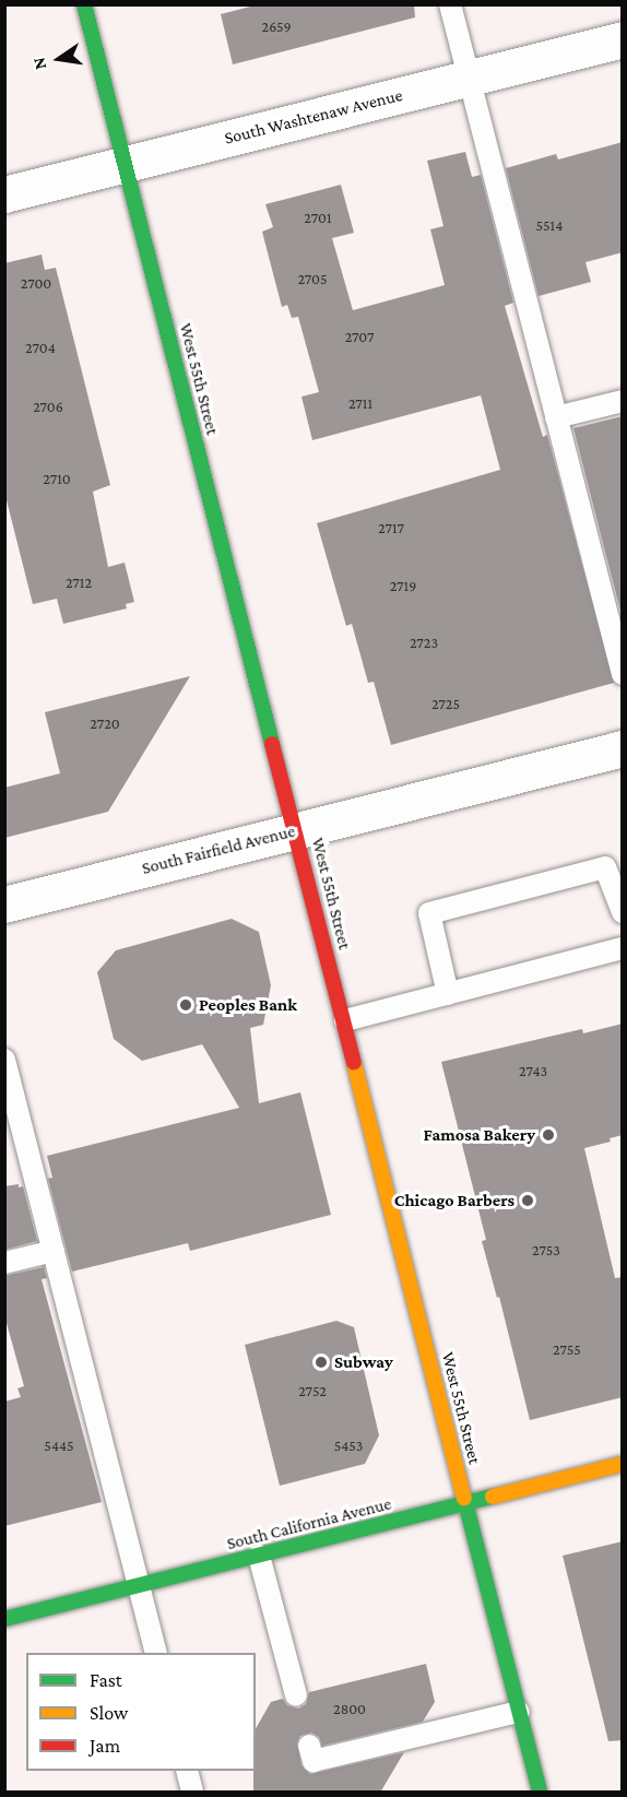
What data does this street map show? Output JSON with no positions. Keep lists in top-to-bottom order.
{
  "streets": {
    "main road": ["West 55th Street", "South California Avenue"],
    "street": ["South Washtenaw Avenue", "South Fairfield Avenue"]
  },
  "crossings": [
    ["South Washtenaw Avenue", "West 55th Street"],
    ["West 55th Street", "South Fairfield Avenue"],
    ["West 55th Street", "South California Avenue"]
  ],
  "places": [
    "Peoples Bank",
    "Famosa Bakery",
    "Chicago Barbers",
    "Subway"
  ],
  "house_numbers": [
    "2659",
    "2701",
    "5514",
    "2705",
    "2700",
    "2707",
    "2704",
    "2711",
    "2706",
    "2710",
    "2717",
    "2712",
    "2719",
    "2723",
    "2725",
    "2720",
    "2743",
    "2753",
    "2755",
    "2752",
    "5445",
    "5453",
    "2800"
  ],
  "legend": ["Fast", "Slow", "Jam"],
  "north": "left"
}
